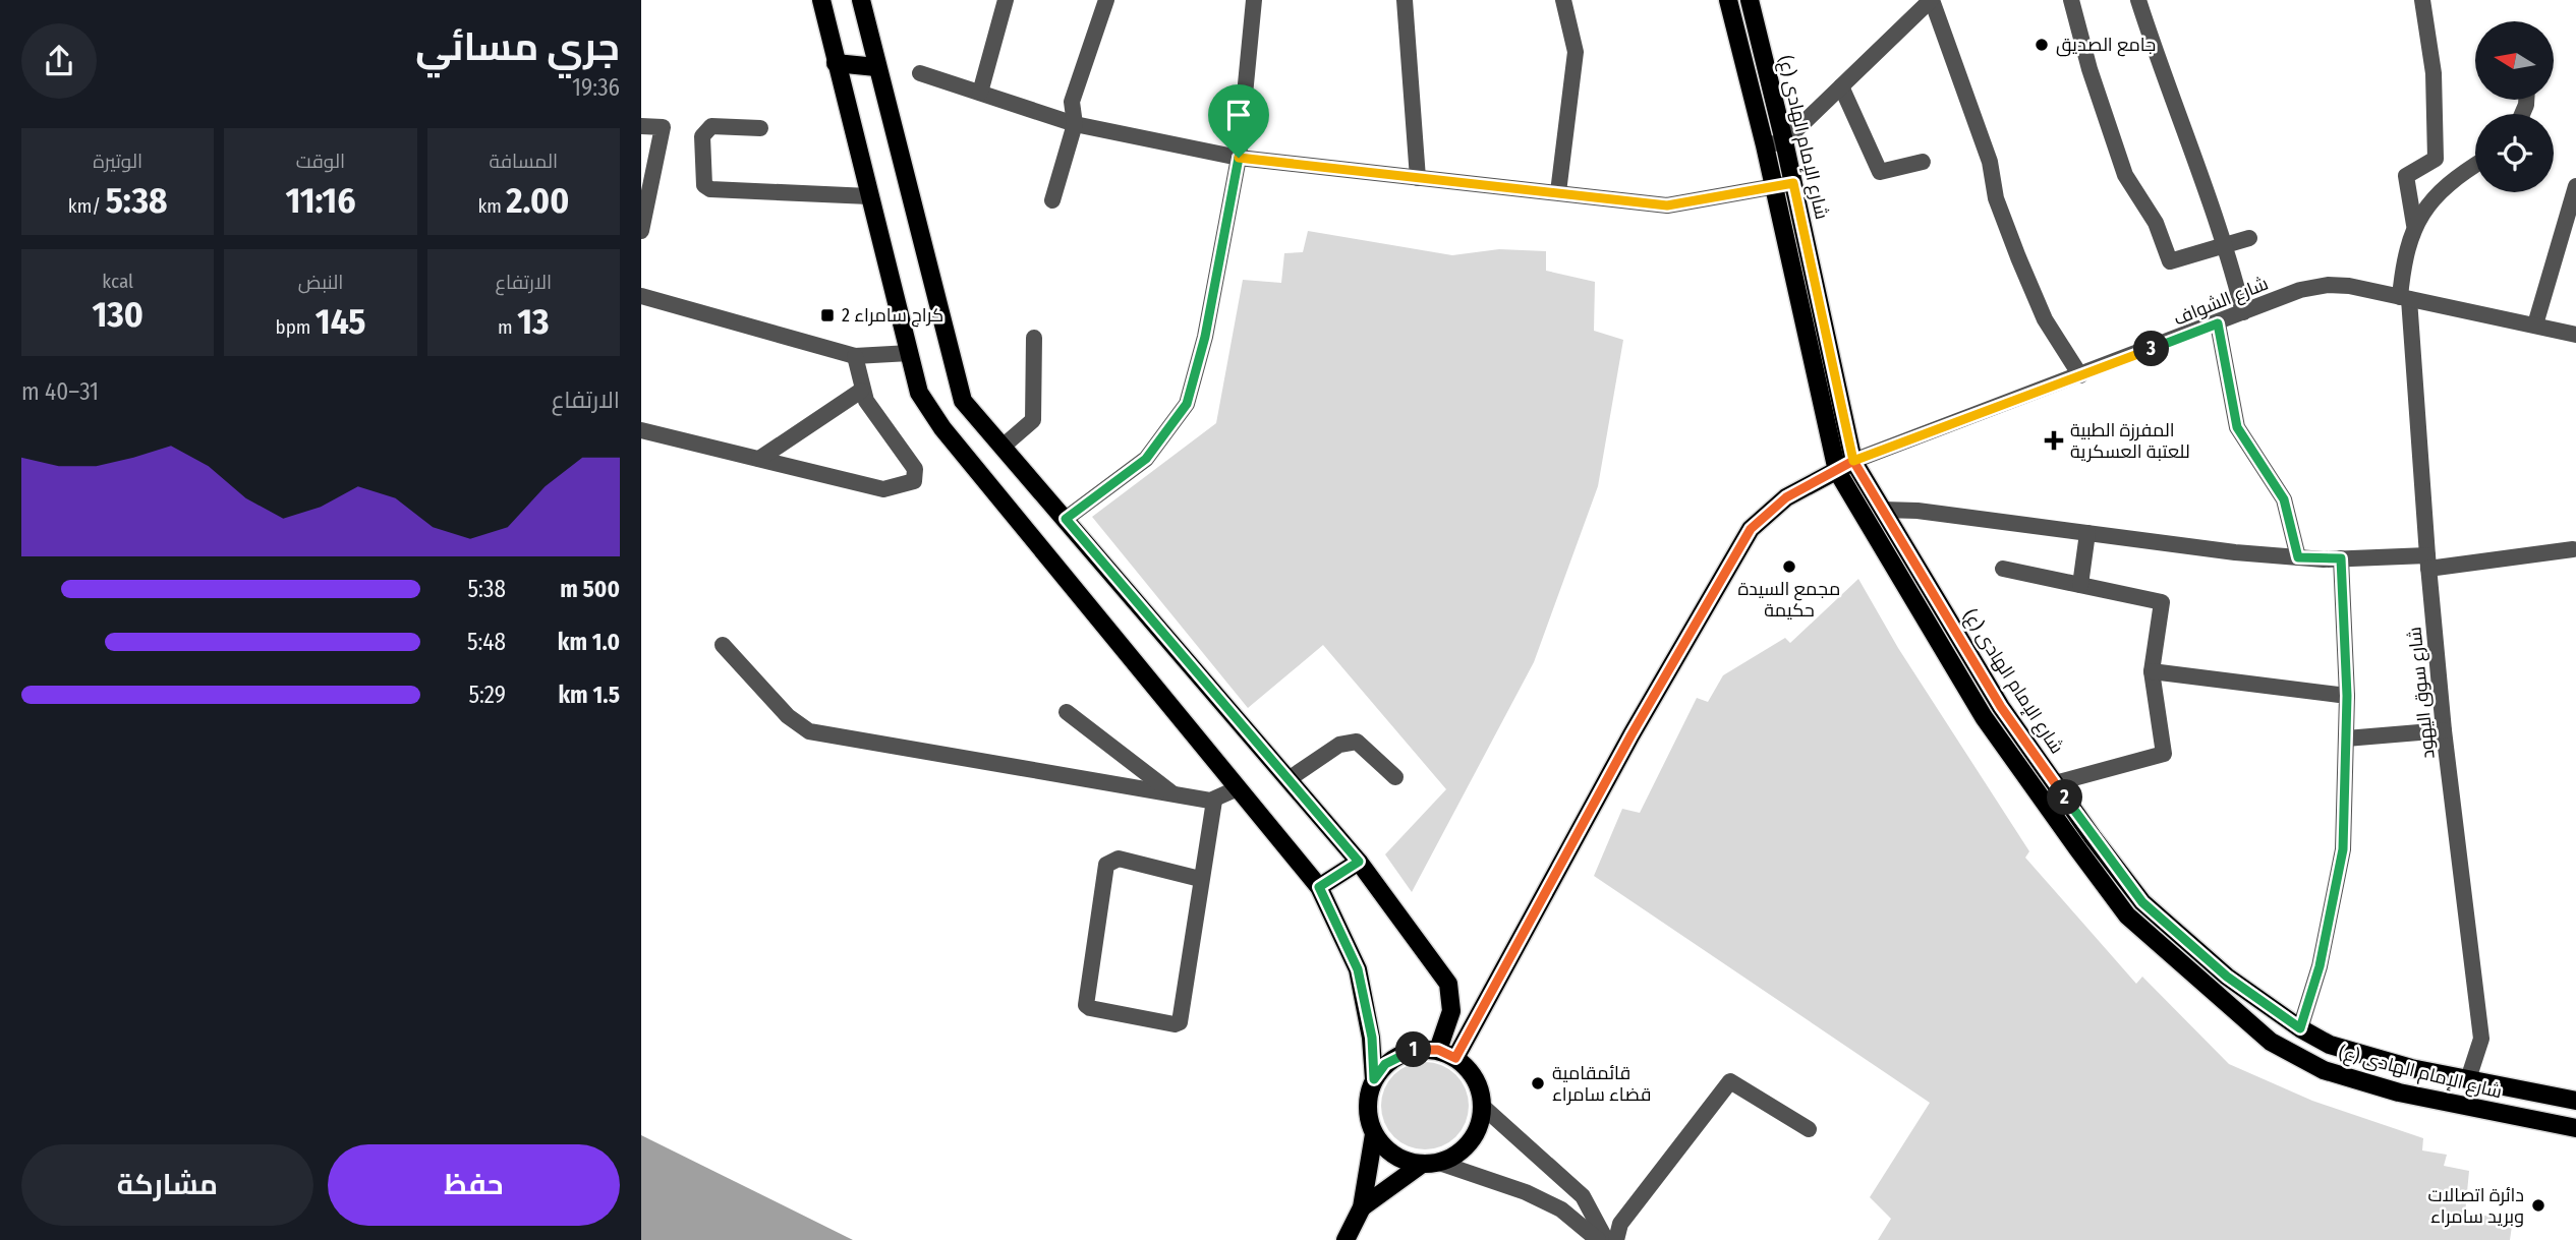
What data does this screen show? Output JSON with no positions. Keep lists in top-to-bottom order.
{
  "streets": {
    "main road": ["شارع الإمام الهادی (ع)"],
    "street": ["شارع الشواف", "شارع سوق اليهود"]
  },
  "crossings": [
    ["شارع الإمام الهادی (ع)", "شارع الشواف"],
    ["شارع الإمام الهادی (ع)", "شارع سوق اليهود"],
    ["شارع الشواف", "شارع سوق اليهود"]
  ],
  "places": {
    "other": [
      "جامع الصديق",
      "مجمع السيدة حكيمة",
      "قائمقامية قضاء سامراء",
      "دائرة اتصالات وبريد سامراء"
    ],
    "transit": ["كراج سامراء 2"],
    "health": ["المفرزة الطبية للعتبة العسكرية"]
  },
  "north": "left",
  "page": {
    "heading": ["جري مسائي", "19:36"],
    "stats": [
      ["المسافة", "2.00 km"],
      ["الوقت", "11:16"],
      ["الوتيرة", "5:38 /km"],
      ["الارتفاع", "13 m"],
      ["النبض", "145 bpm"],
      ["kcal", "130"]
    ],
    "pins": ["3", "2", "1"],
    "chart": ["الارتفاع", "31–40 m"],
    "list": [
      {
        "name": "500 m",
        "note": "5:38"
      },
      {
        "name": "1.0 km",
        "note": "5:48"
      },
      {
        "name": "1.5 km",
        "note": "5:29"
      }
    ],
    "buttons": ["حفظ", "مشاركة"]
  }
}
